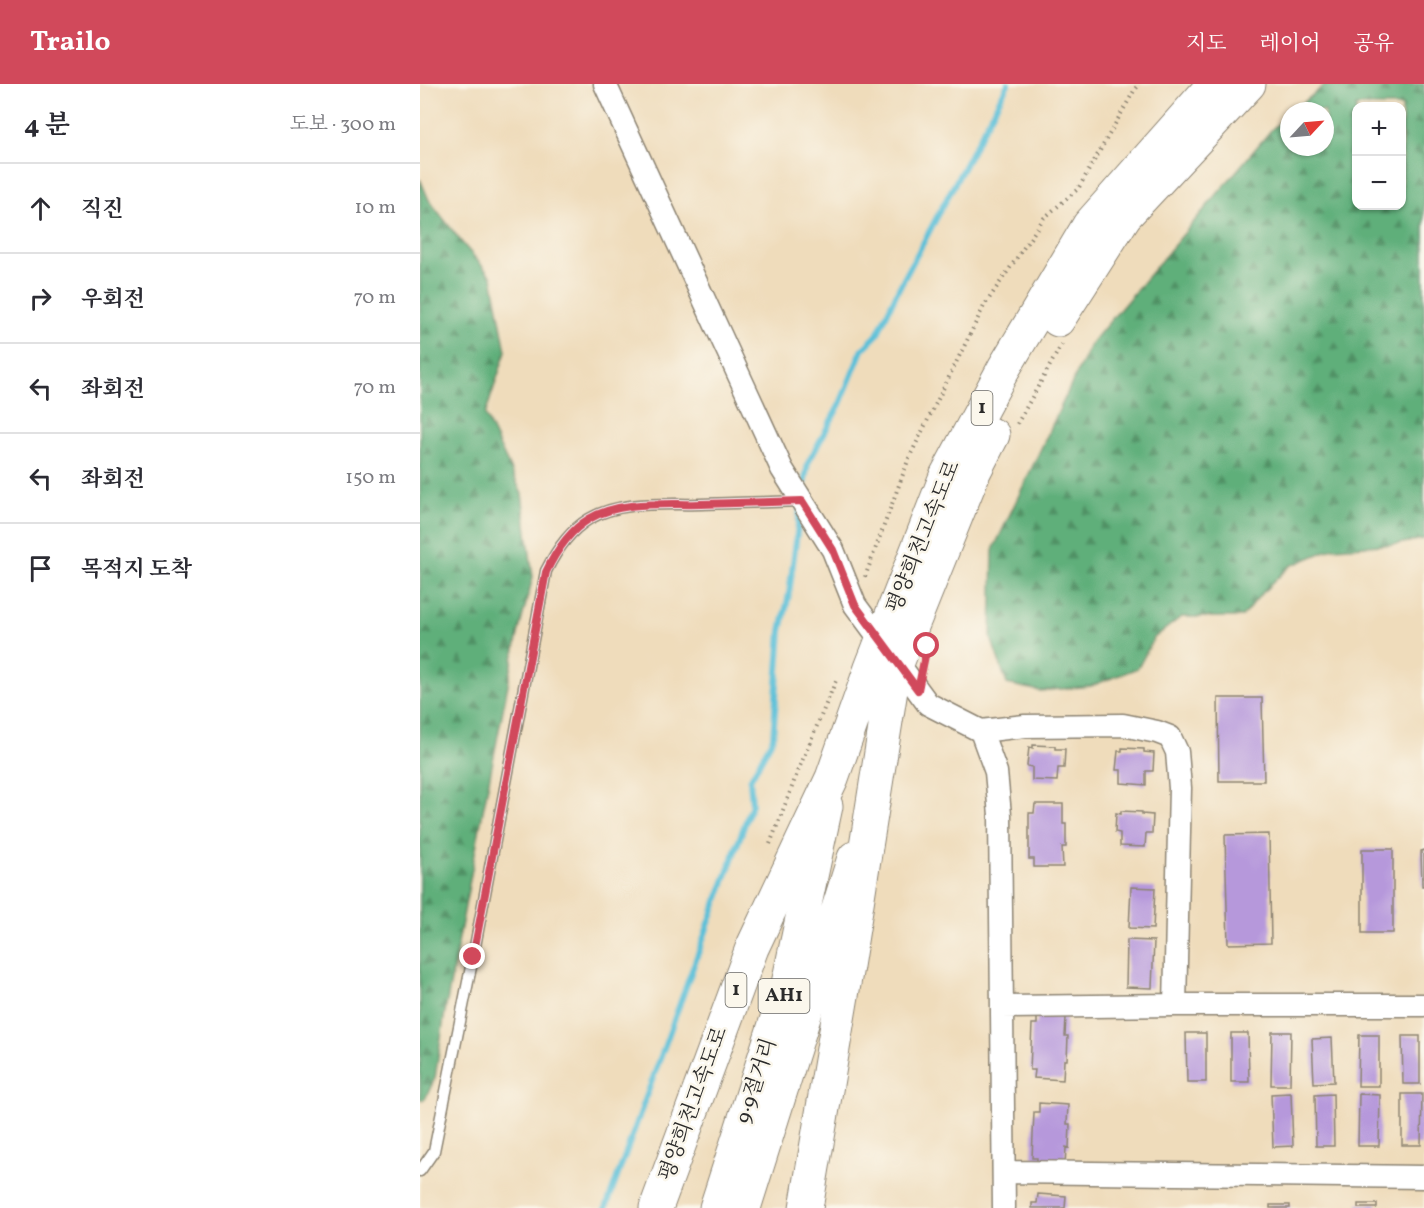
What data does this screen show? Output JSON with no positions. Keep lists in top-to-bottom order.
{
  "streets": {
    "highway": [
      "1",
      "평양희천고속도로",
      "AH1",
      "9·9절거리"
    ]
  },
  "crossings": [
    ["평양희천고속도로", "9·9절거리"]
  ],
  "north": "top right",
  "page": {
    "header": "Trailo",
    "nav": ["지도", "레이어", "공유"],
    "heading": ["4 분", "도보 · 300 m"],
    "map_buttons": ["+", "−"],
    "list": [
      ["직진", "10 m"],
      ["우회전", "70 m"],
      ["좌회전", "70 m"],
      ["좌회전", "150 m"],
      "목적지 도착"
    ]
  }
}
